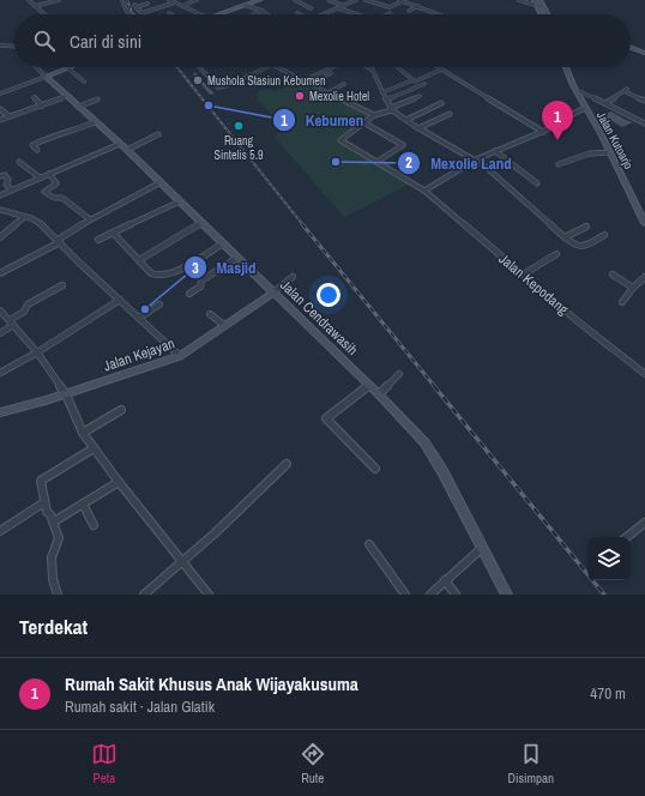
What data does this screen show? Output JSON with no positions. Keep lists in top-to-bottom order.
{
  "streets": {
    "main road": ["Jalan Kutoarjo", "Jalan Cendrawasih", "Jalan Kejayan"],
    "street": ["Jalan Kepodang"]
  },
  "crossings": [
    ["Jalan Cendrawasih", "Jalan Kejayan"]
  ],
  "places": [
    "Mushola Stasiun Kebumen",
    "Mexolie Hotel",
    "Kebumen",
    "Ruang Sintelis 5.9",
    "Mexolie Land",
    "Masjid"
  ],
  "page": {
    "search": "Cari di sini",
    "pins": "1",
    "heading": "Terdekat",
    "list": [
      {
        "mark": "1",
        "name": "Rumah Sakit Khusus Anak Wijayakusuma",
        "note": "Rumah sakit · Jalan Glatik",
        "value": "470 m"
      }
    ],
    "nav": ["Peta", "Rute", "Disimpan"]
  }
}
